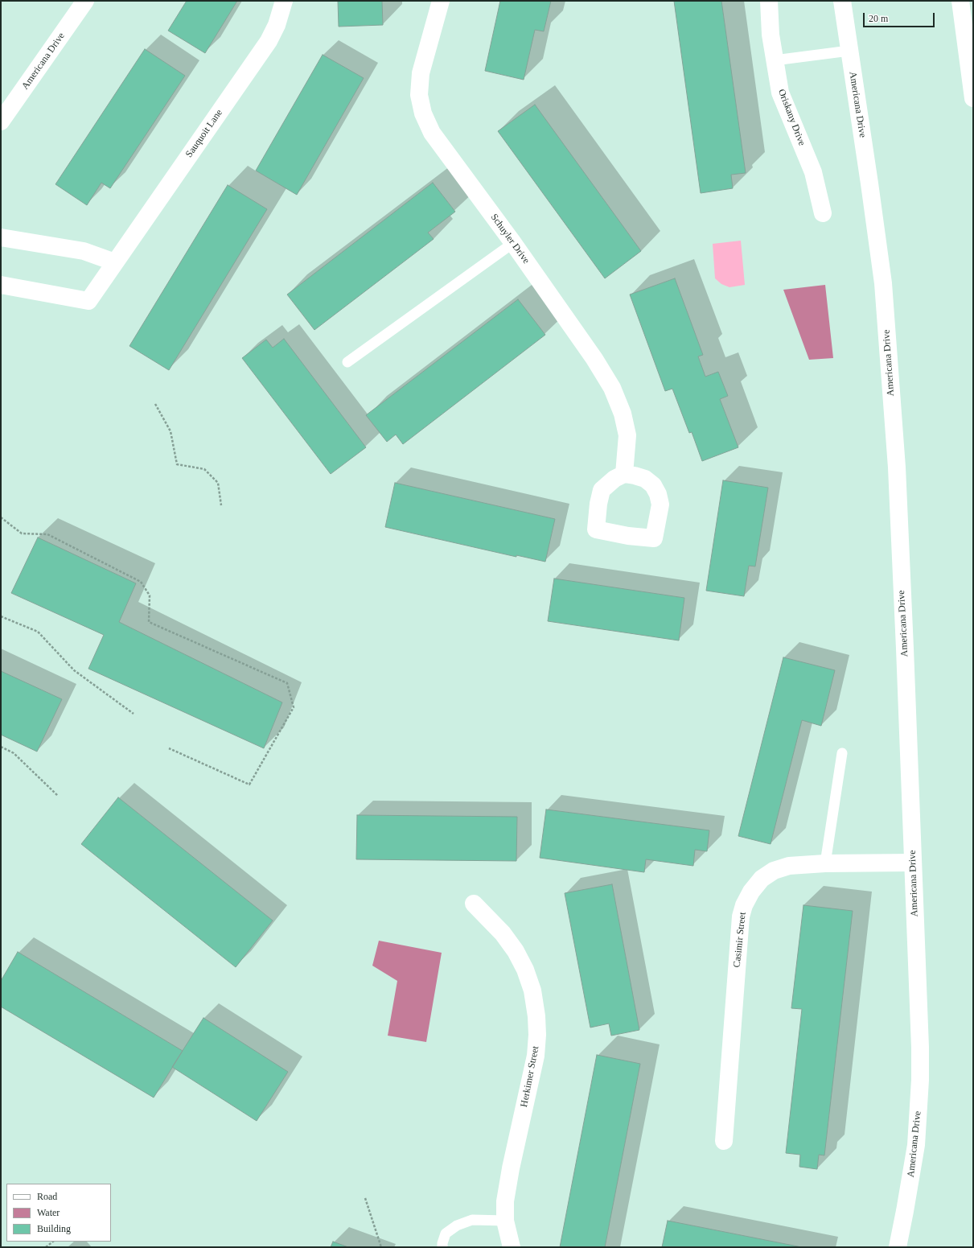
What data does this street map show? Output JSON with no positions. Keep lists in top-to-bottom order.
{
  "streets": {
    "main road": [
      "Americana Drive",
      "Oriskany Drive",
      "Sauquoit Lane",
      "Schuyler Drive",
      "Casimir Street",
      "Herkimer Street"
    ]
  },
  "crossings": [
    ["Americana Drive", "Casimir Street"]
  ],
  "legend": ["Road", "Water", "Building"],
  "scale_bar": "20 m"
}
